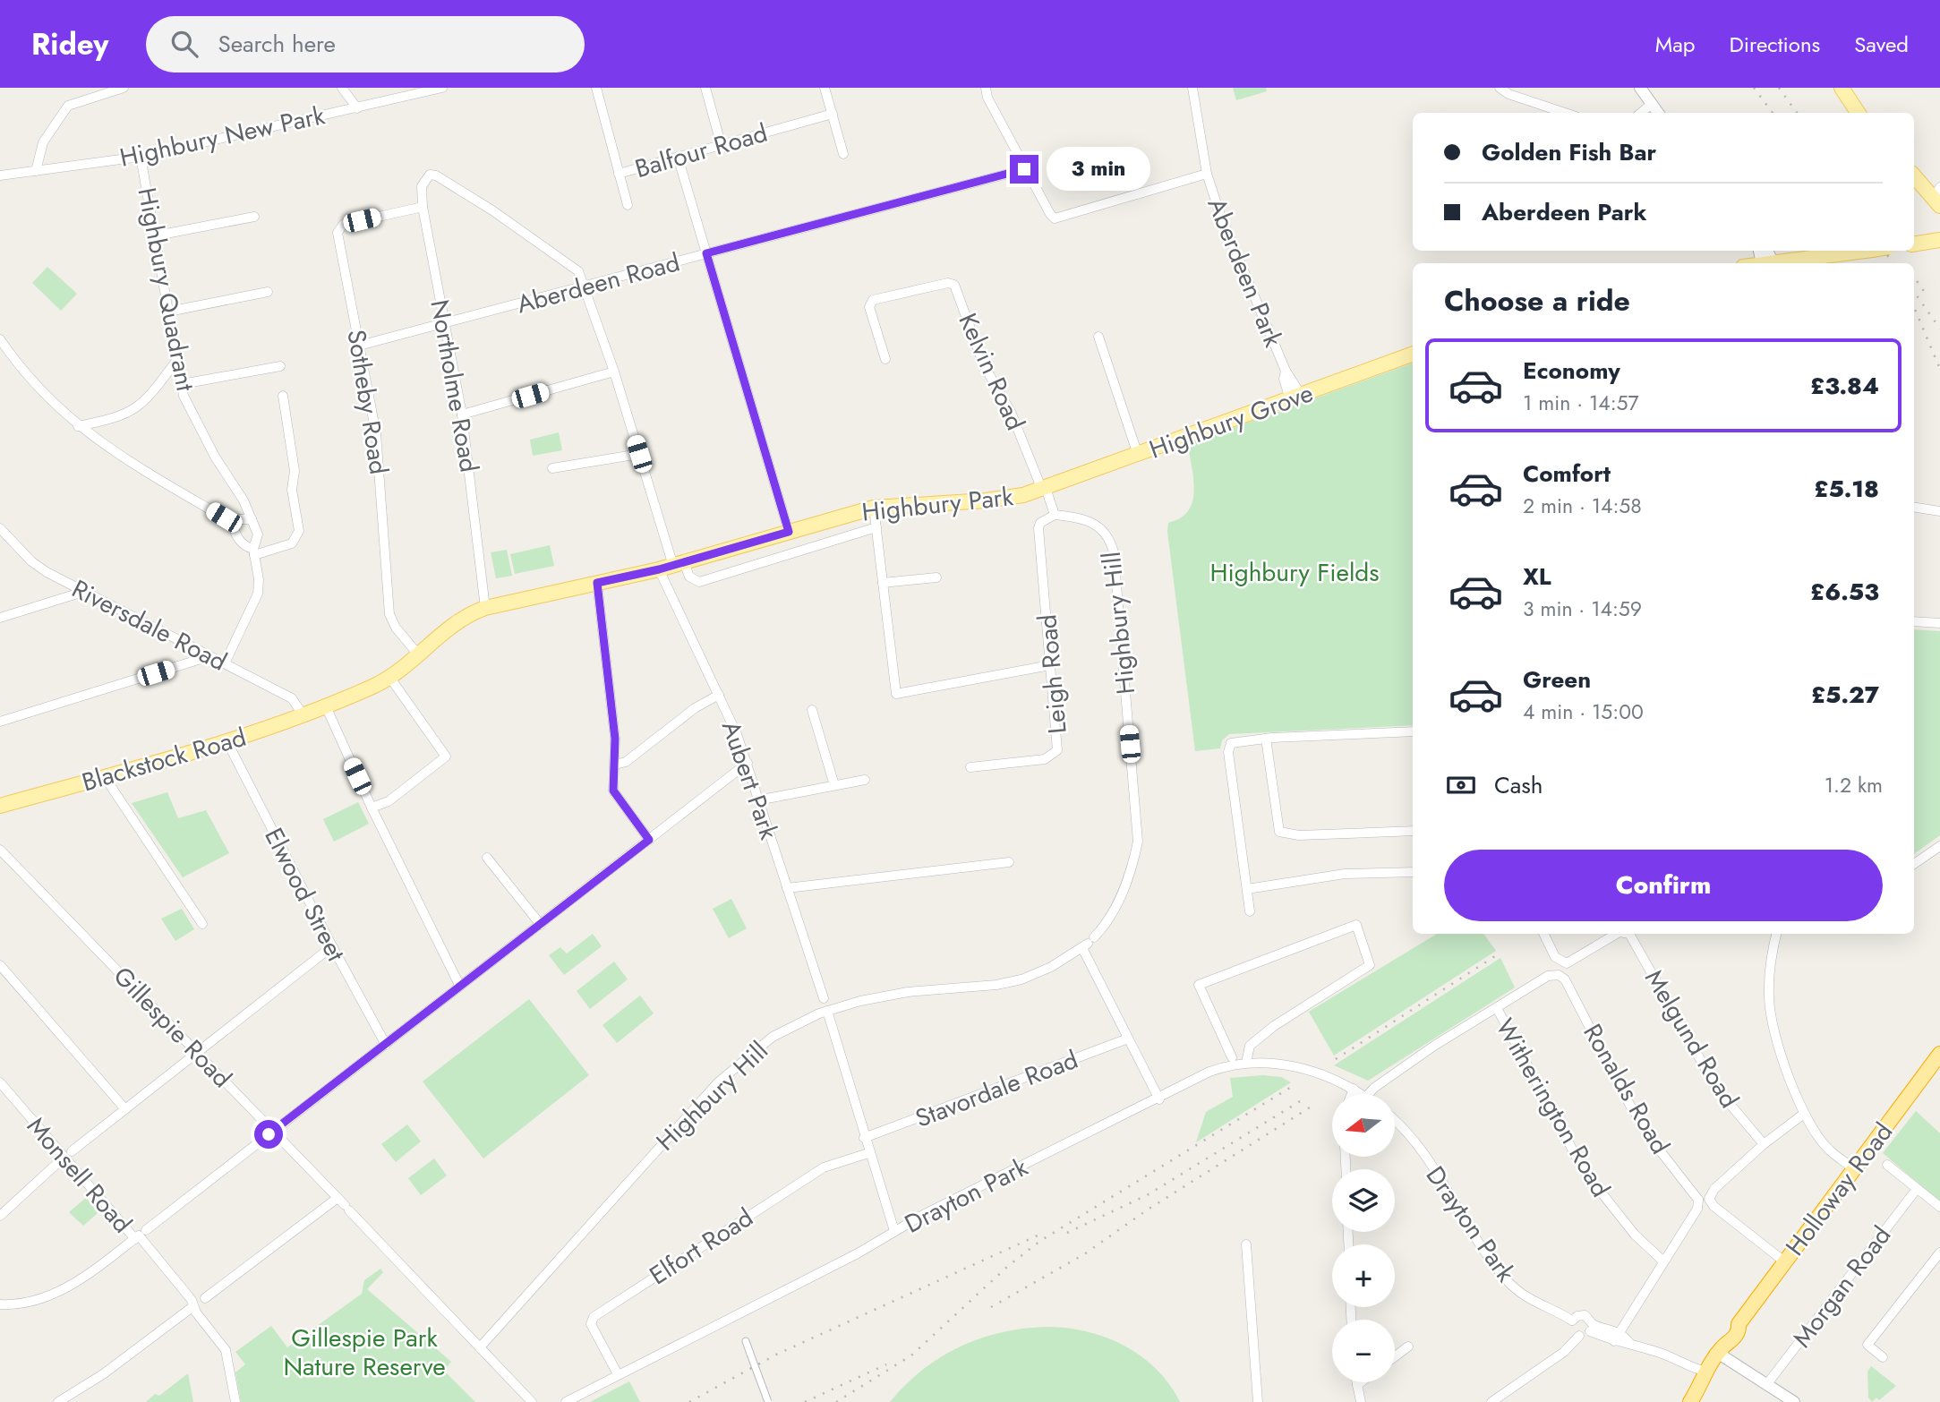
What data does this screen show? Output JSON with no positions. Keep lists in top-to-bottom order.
{
  "streets": {
    "highway": ["Holloway Road"],
    "main road": ["Highbury Grove", "Highbury Park", "Blackstock Road"],
    "street": [
      "Highbury New Park",
      "Balfour Road",
      "Aberdeen Park",
      "Aberdeen Road",
      "Highbury Quadrant",
      "Kelvin Road",
      "Northolme Road",
      "Sotheby Road",
      "Highbury Hill",
      "Riversdale Road",
      "Leigh Road",
      "Aubert Park",
      "Elwood Street",
      "Gillespie Road",
      "Melgund Road",
      "Stavordale Road",
      "Ronalds Road",
      "Witherington Road",
      "Monsell Road",
      "Drayton Park",
      "Elfort Road",
      "Morgan Road"
    ]
  },
  "crossings": [
    ["Highbury New Park", "Highbury Quadrant"],
    ["Aberdeen Park", "Aberdeen Road"],
    ["Aberdeen Park", "Highbury Grove"],
    ["Aberdeen Road", "Northolme Road"],
    ["Aberdeen Road", "Sotheby Road"],
    ["Aberdeen Road", "Aubert Park"],
    ["Highbury Quadrant", "Riversdale Road"],
    ["Kelvin Road", "Highbury Grove"],
    ["Kelvin Road", "Highbury Park"],
    ["Northolme Road", "Sotheby Road"],
    ["Northolme Road", "Highbury Park"],
    ["Northolme Road", "Aubert Park"],
    ["Sotheby Road", "Highbury Park"],
    ["Highbury Grove", "Highbury Park"],
    ["Highbury Park", "Blackstock Road"],
    ["Highbury Park", "Aubert Park"],
    ["Highbury Hill", "Leigh Road"],
    ["Highbury Hill", "Gillespie Road"],
    ["Riversdale Road", "Blackstock Road"],
    ["Blackstock Road", "Elwood Street"],
    ["Ronalds Road", "Witherington Road"],
    ["Holloway Road", "Drayton Park"],
    ["Drayton Park", "Elfort Road"]
  ],
  "parks": ["Highbury Fields", "Gillespie Park Nature Reserve"],
  "north": "left",
  "page": {
    "header": "Ridey",
    "search": "Search here",
    "nav": ["Map", "Directions", "Saved"],
    "banner": ["Golden Fish Bar", "Aberdeen Park"],
    "bubble": "3 min",
    "heading": "Choose a ride",
    "list": [
      {
        "name": "Economy",
        "note": "1 min · 14:57",
        "value": "£3.84"
      },
      {
        "name": "Comfort",
        "note": "2 min · 14:58",
        "value": "£5.18"
      },
      {
        "name": "XL",
        "note": "3 min · 14:59",
        "value": "£6.53"
      },
      {
        "name": "Green",
        "note": "4 min · 15:00",
        "value": "£5.27"
      }
    ],
    "pay": ["Cash", "1.2 km"],
    "buttons": "Confirm",
    "map_buttons": ["+", "−"]
  }
}
